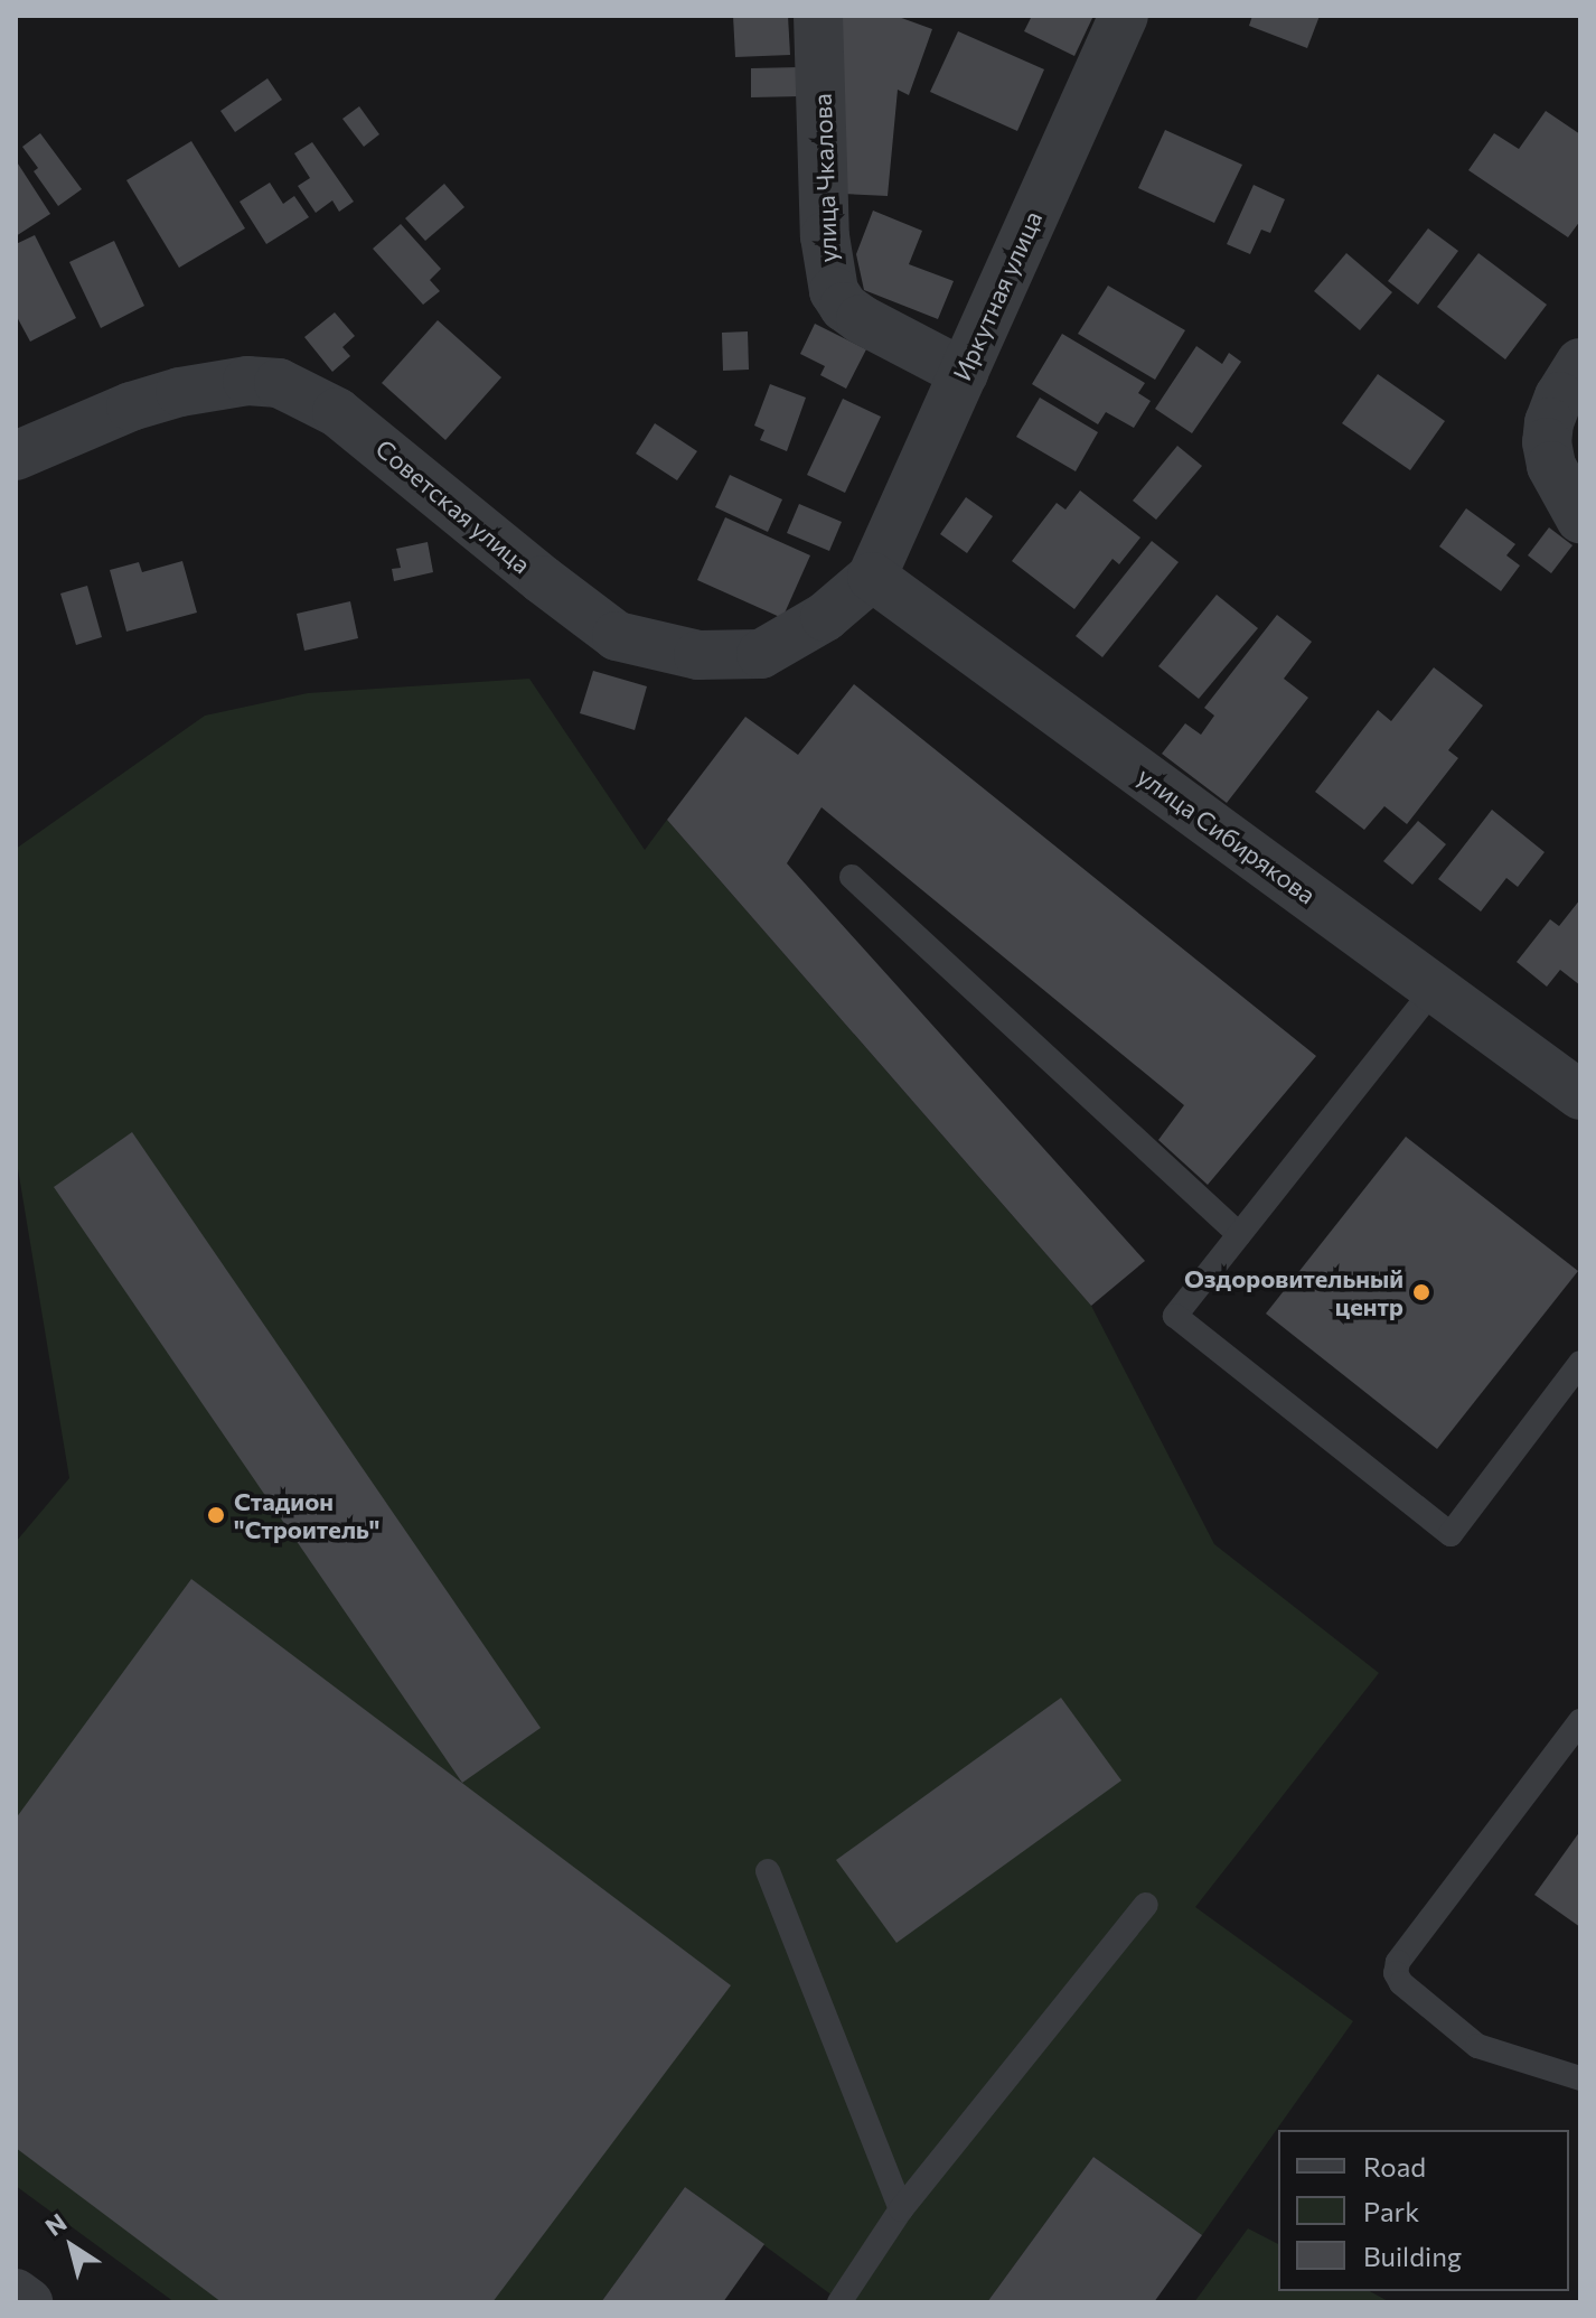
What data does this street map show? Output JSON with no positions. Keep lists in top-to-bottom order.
{
  "streets": {
    "street": [
      "улица Чкалова",
      "Иркутная улица",
      "Советская улица",
      "улица Сибирякова"
    ]
  },
  "crossings": [
    ["улица Чкалова", "Иркутная улица"],
    ["Иркутная улица", "Советская улица"],
    ["Иркутная улица", "улица Сибирякова"],
    ["Советская улица", "улица Сибирякова"]
  ],
  "places": ["Оздоровительный центр", "Стадион \"Строитель\""],
  "legend": ["Road", "Park", "Building"],
  "north": "top left"
}
